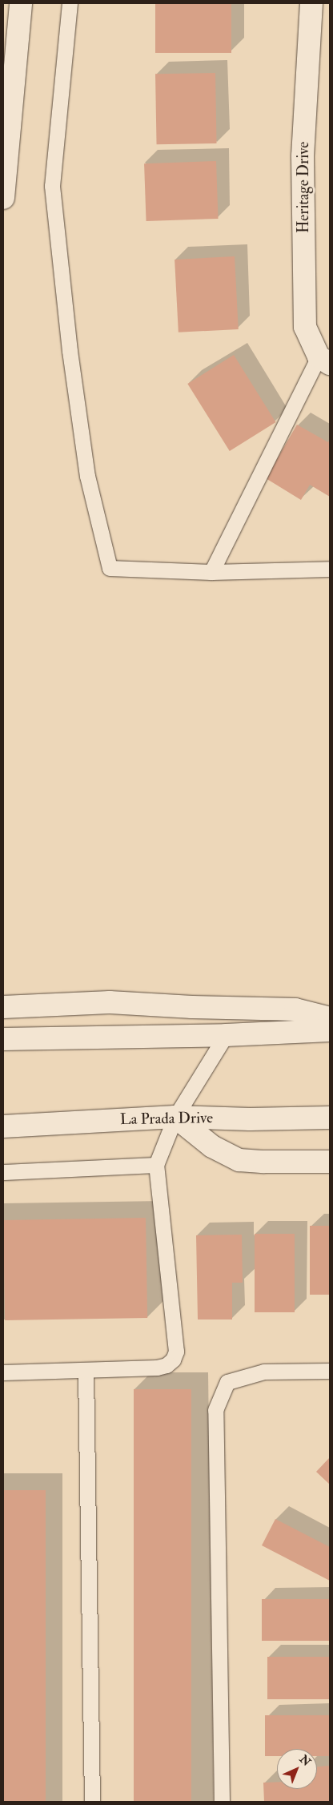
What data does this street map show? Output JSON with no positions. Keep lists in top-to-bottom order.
{
  "streets": {
    "main road": ["Heritage Drive", "La Prada Drive"]
  },
  "north": "top right"
}
